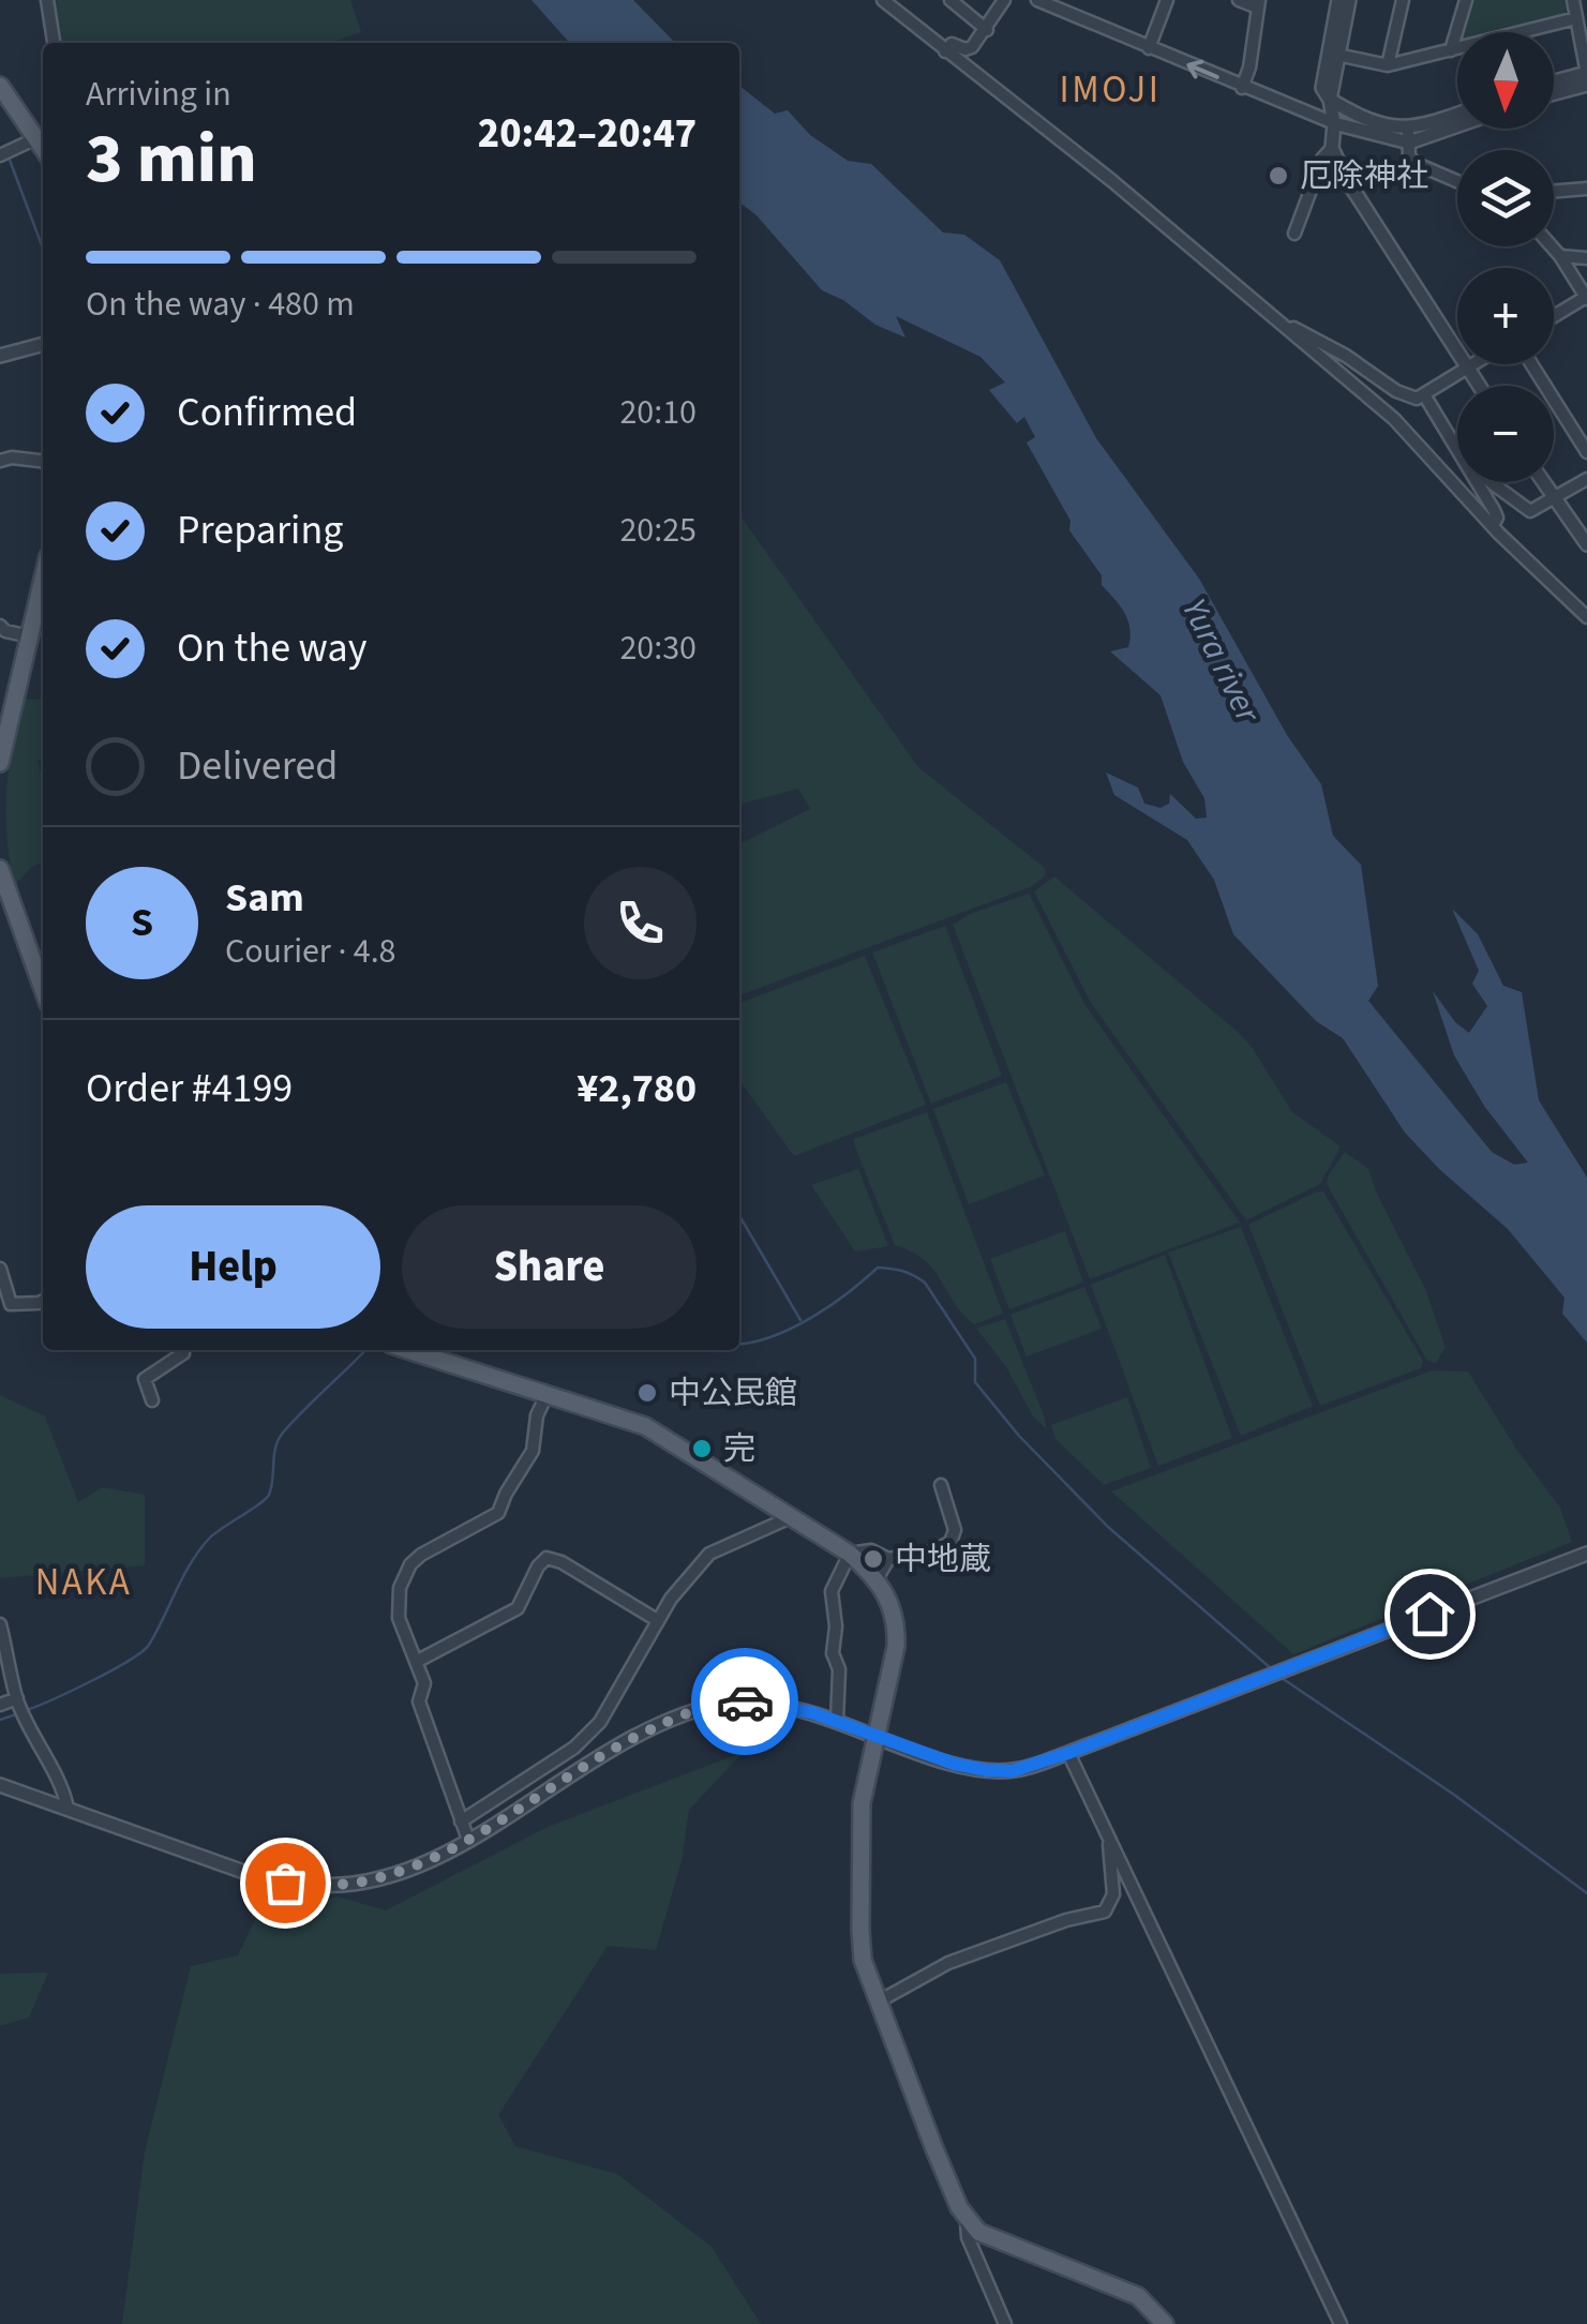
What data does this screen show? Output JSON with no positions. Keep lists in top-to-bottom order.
{
  "districts": ["IMOJI", "NAKA"],
  "water": ["Yura river"],
  "places": [
    "厄除神社",
    "中公民館",
    "完",
    "中地蔵"
  ],
  "north": "bottom",
  "page": {
    "map_buttons": ["+", "−"],
    "heading": ["3 min", "Arriving in", "20:42–20:47"],
    "panel": [
      "Sam",
      "Courier · 4.8",
      "Order #4199",
      "¥2,780"
    ],
    "bar": "On the way · 480 m",
    "list": [
      ["Confirmed", "20:10"],
      ["Preparing", "20:25"],
      ["On the way", "20:30"],
      "Delivered"
    ],
    "round": "S",
    "buttons": ["Help", "Share"]
  }
}
